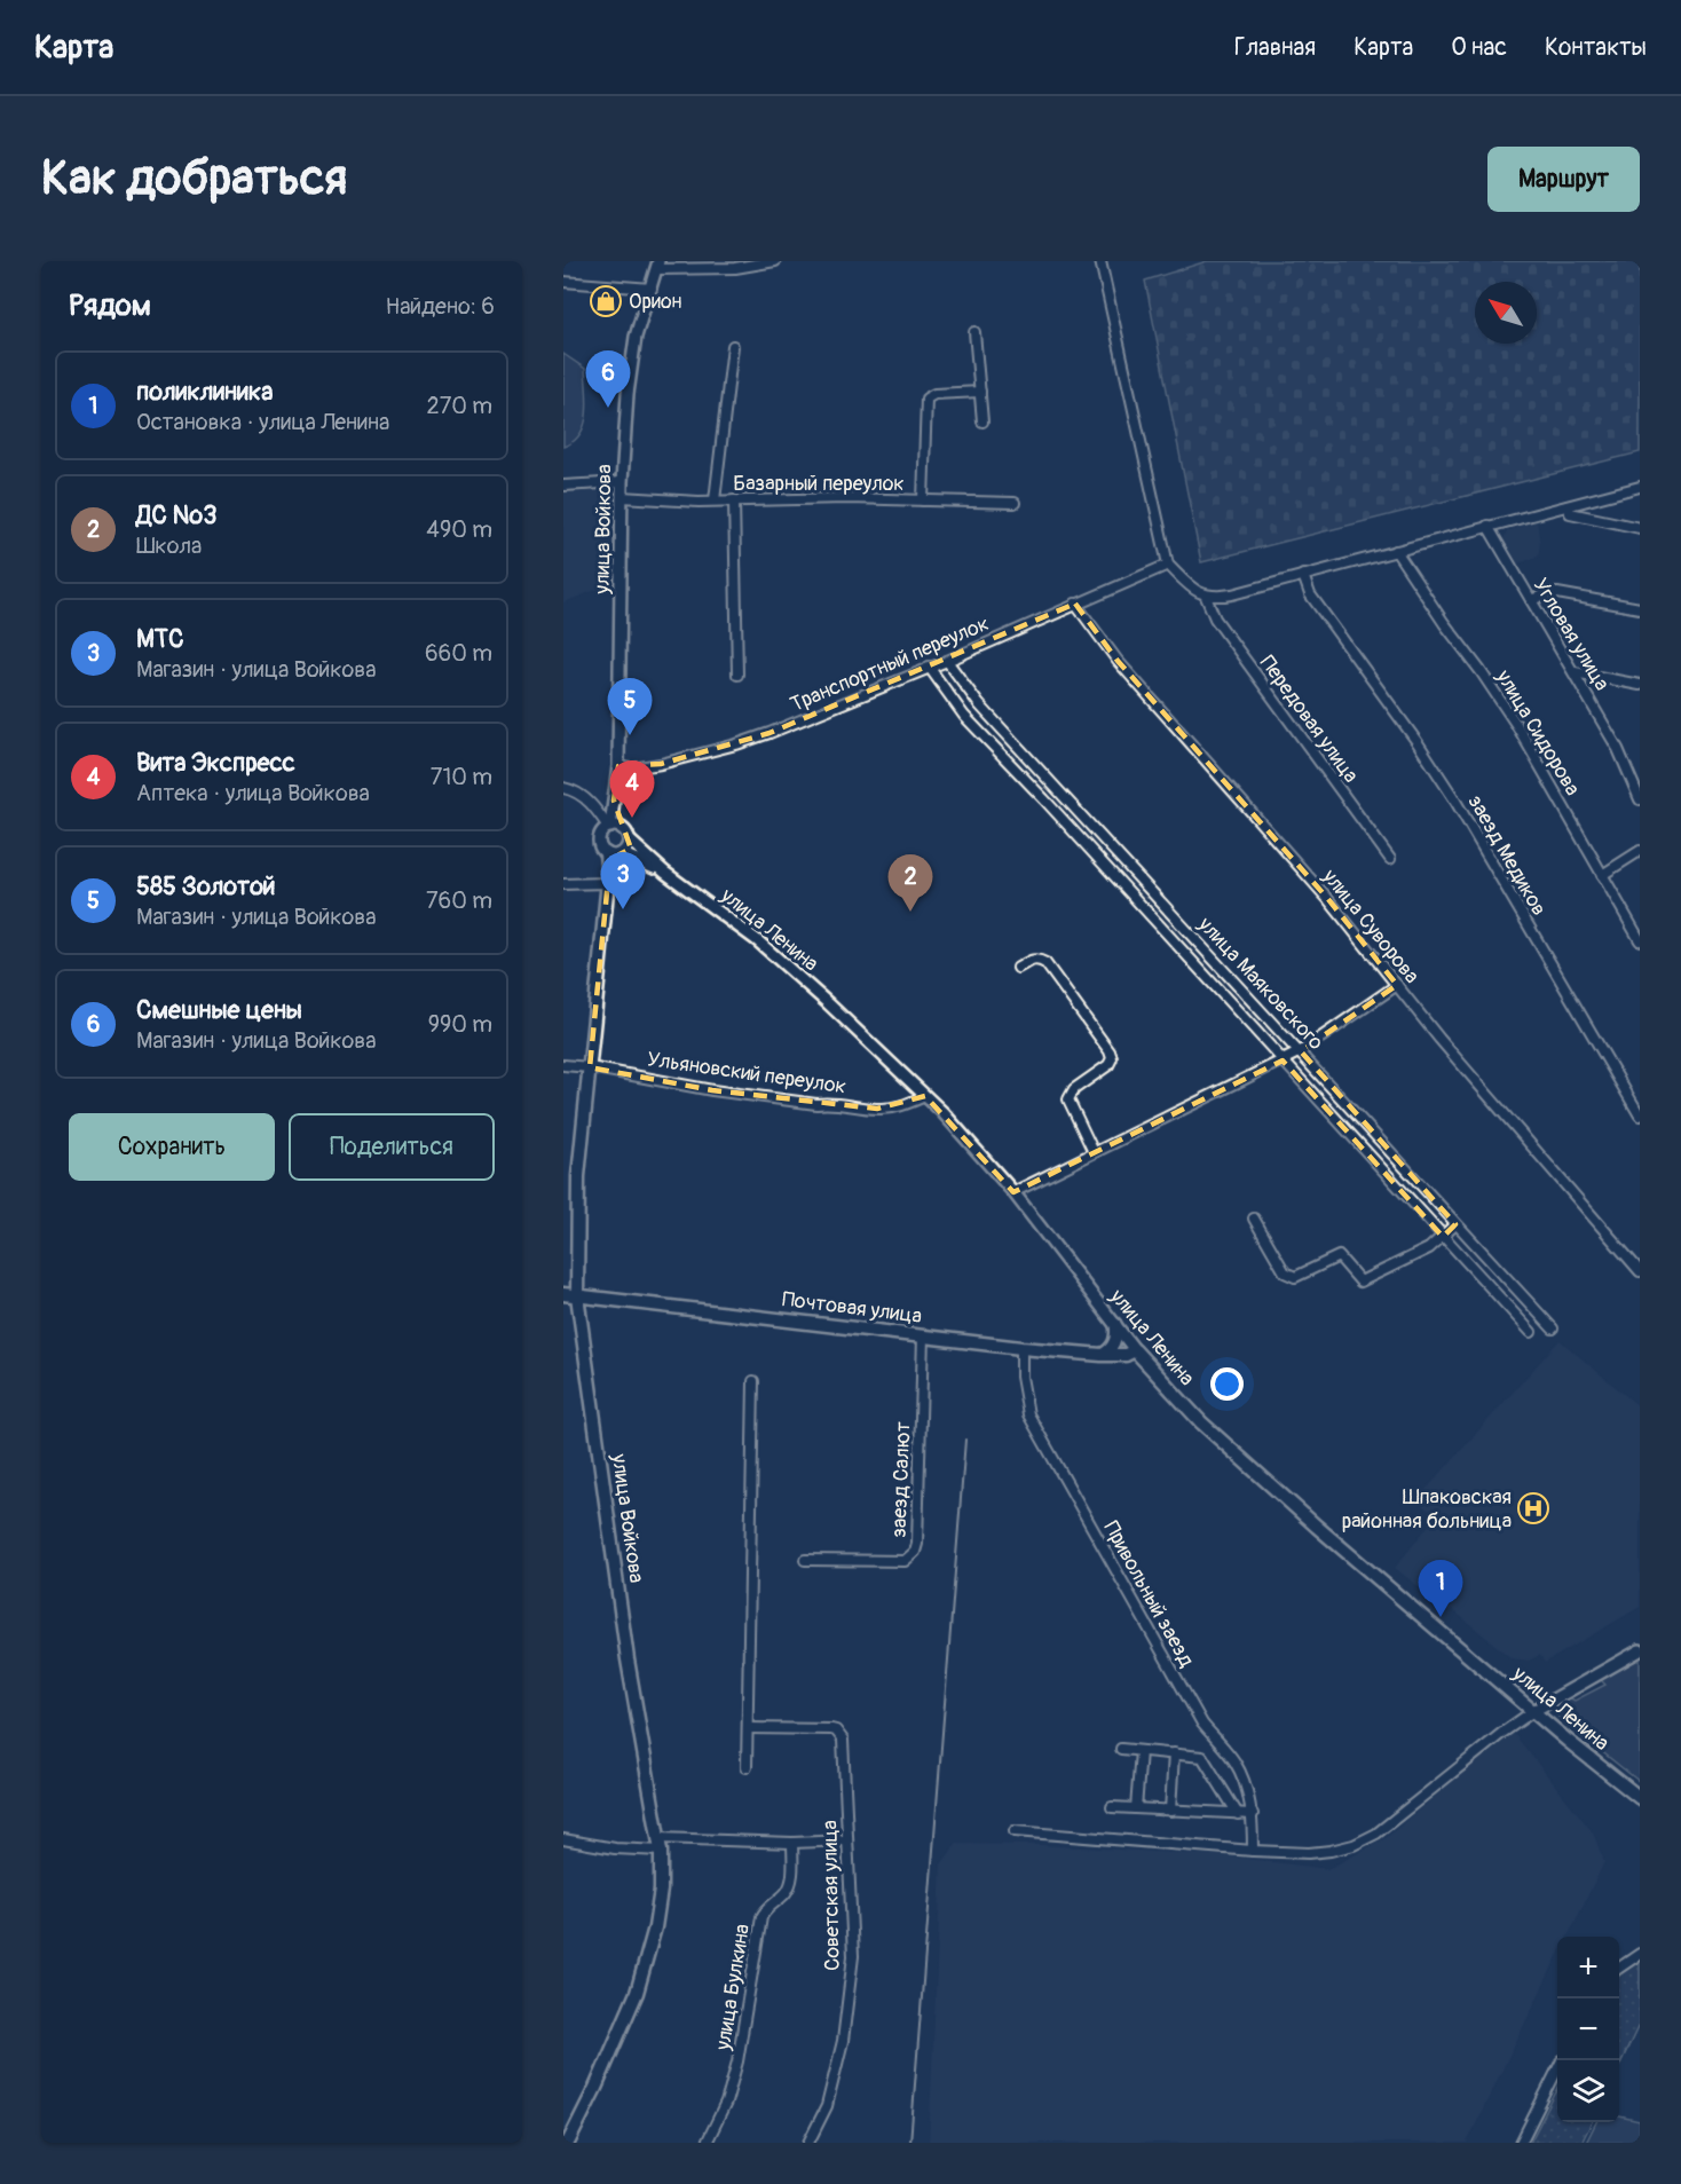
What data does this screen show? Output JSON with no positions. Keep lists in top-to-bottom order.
{
  "streets": {
    "main road": ["улица Войкова", "улица Ленина", "Почтовая улица"],
    "street": [
      "Базарный переулок",
      "Угловая улица",
      "Транспортный переулок",
      "Передовая улица",
      "улица Сидорова",
      "заезд Медиков",
      "улица Суворова",
      "улица Маяковского",
      "Ульяновский переулок",
      "заезд Салют",
      "Привольный заезд",
      "Советская улица",
      "улица Булкина"
    ]
  },
  "crossings": [
    ["Базарный переулок", "улица Войкова"],
    ["улица Войкова", "Транспортный переулок"],
    ["улица Войкова", "улица Ленина"],
    ["улица Войкова", "Ульяновский переулок"],
    ["улица Войкова", "Почтовая улица"],
    ["Транспортный переулок", "улица Суворова"],
    ["Транспортный переулок", "улица Маяковского"],
    ["улица Ленина", "Ульяновский переулок"],
    ["улица Ленина", "Почтовая улица"],
    ["Почтовая улица", "заезд Салют"],
    ["Почтовая улица", "Привольный заезд"]
  ],
  "places": {
    "shop": ["Орион"],
    "hospital": ["Шпаковская районная больница"]
  },
  "north": "top left",
  "page": {
    "header": "Карта",
    "nav": [
      "Главная",
      "Карта",
      "О нас",
      "Контакты"
    ],
    "buttons": [
      "Маршрут",
      ["Сохранить", "Поделиться"]
    ],
    "title": "Как добраться",
    "heading": ["Рядом", "Найдено: 6"],
    "list": [
      {
        "mark": "1",
        "name": "поликлиника",
        "note": "Остановка · улица Ленина",
        "value": "270 m"
      },
      {
        "mark": "2",
        "name": "ДС №3",
        "note": "Школа",
        "value": "490 m"
      },
      {
        "mark": "3",
        "name": "МТС",
        "note": "Магазин · улица Войкова",
        "value": "660 m"
      },
      {
        "mark": "4",
        "name": "Вита Экспресс",
        "note": "Аптека · улица Войкова",
        "value": "710 m"
      },
      {
        "mark": "5",
        "name": "585 Золотой",
        "note": "Магазин · улица Войкова",
        "value": "760 m"
      },
      {
        "mark": "6",
        "name": "Смешные цены",
        "note": "Магазин · улица Войкова",
        "value": "990 m"
      }
    ],
    "pins": [
      "6",
      "5",
      "4",
      "3",
      "2",
      "1"
    ],
    "map_buttons": ["+", "−"]
  }
}
